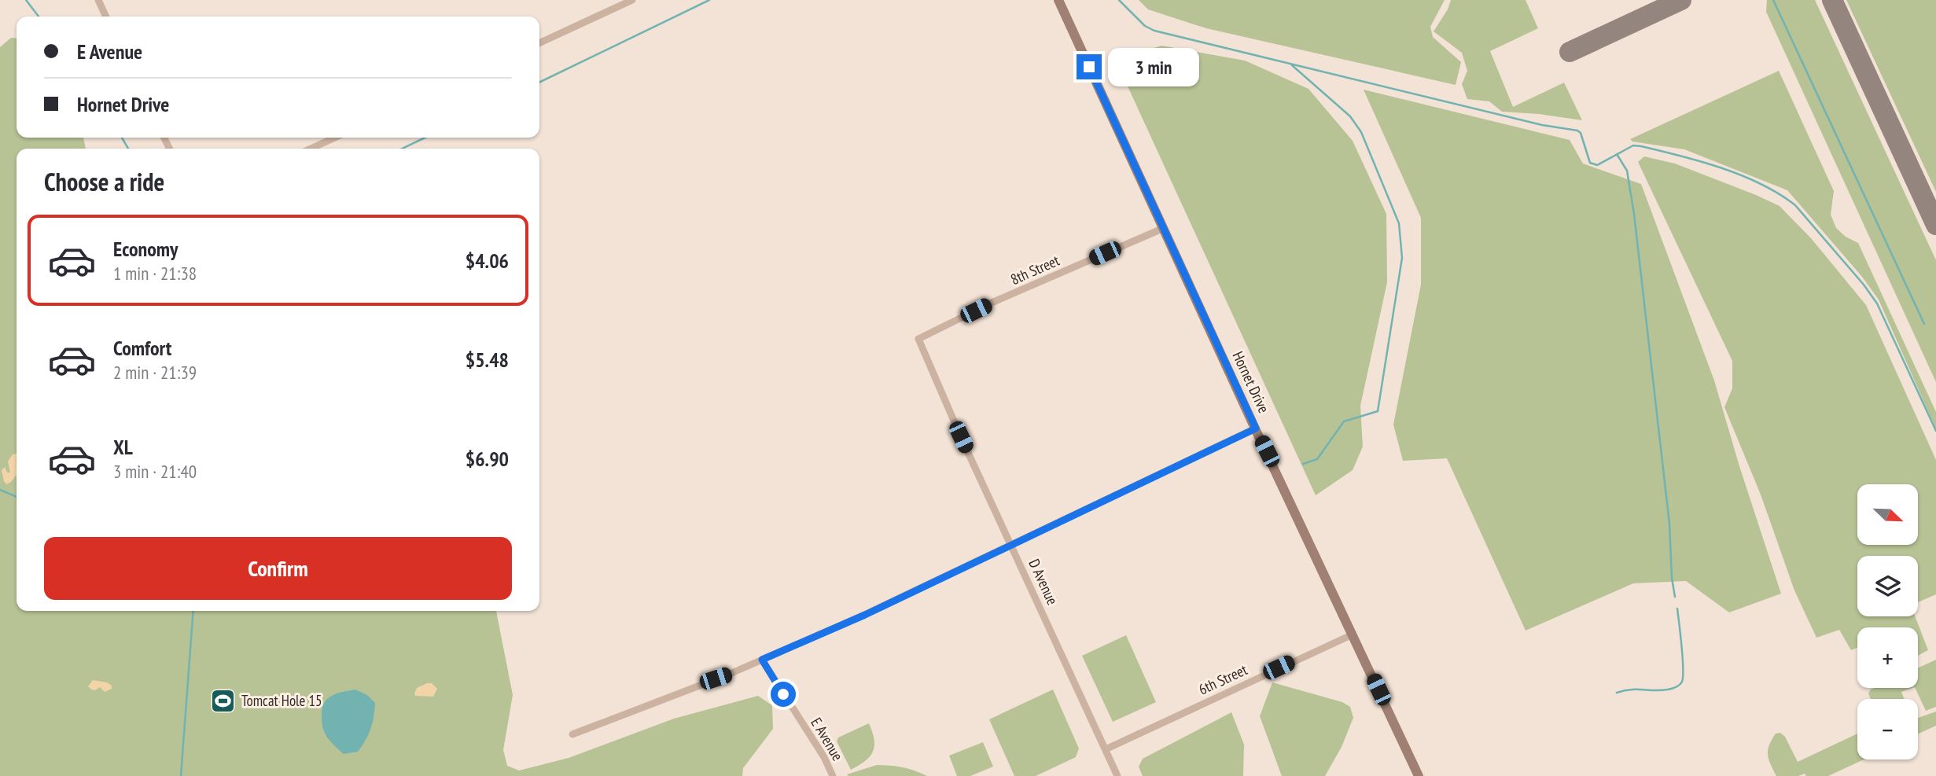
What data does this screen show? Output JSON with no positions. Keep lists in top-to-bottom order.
{
  "streets": {
    "main road": ["Hornet Drive"],
    "street": [
      "8th Street",
      "D Avenue",
      "6th Street",
      "E Avenue"
    ]
  },
  "crossings": [
    ["8th Street", "Hornet Drive"],
    ["8th Street", "D Avenue"],
    ["Hornet Drive", "6th Street"],
    ["D Avenue", "6th Street"]
  ],
  "places": {
    "sports": ["Tomcat Hole 15"]
  },
  "north": "bottom right",
  "page": {
    "banner": ["E Avenue", "Hornet Drive"],
    "bubble": "3 min",
    "heading": "Choose a ride",
    "list": [
      {
        "name": "Economy",
        "note": "1 min · 21:38",
        "value": "$4.06"
      },
      {
        "name": "Comfort",
        "note": "2 min · 21:39",
        "value": "$5.48"
      },
      {
        "name": "XL",
        "note": "3 min · 21:40",
        "value": "$6.90"
      }
    ],
    "map_buttons": ["+", "−"],
    "buttons": "Confirm"
  }
}
